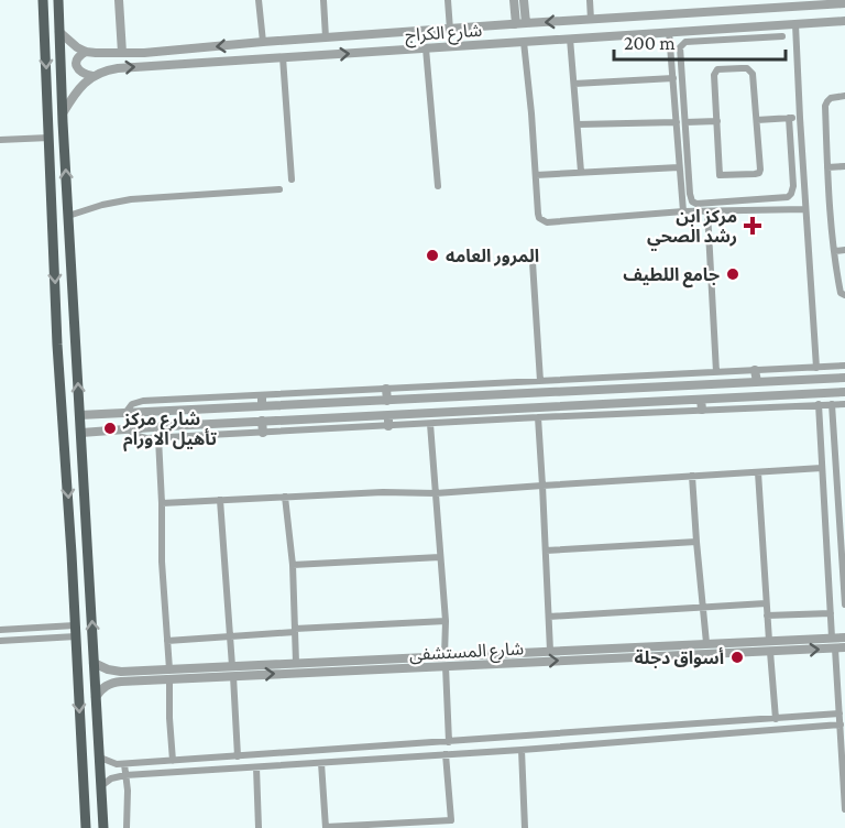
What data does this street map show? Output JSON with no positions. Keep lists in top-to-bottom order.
{
  "streets": {
    "street": ["شارع الكراج", "شارع المستشفى"]
  },
  "places": {
    "health": ["مركز ابن رشد الصحي"],
    "other": [
      "المرور العامه",
      "جامع اللطیف",
      "شارع مركز تأهيل الاورام",
      "أسواق دجلة"
    ]
  },
  "scale_bar": "200 m"
}
